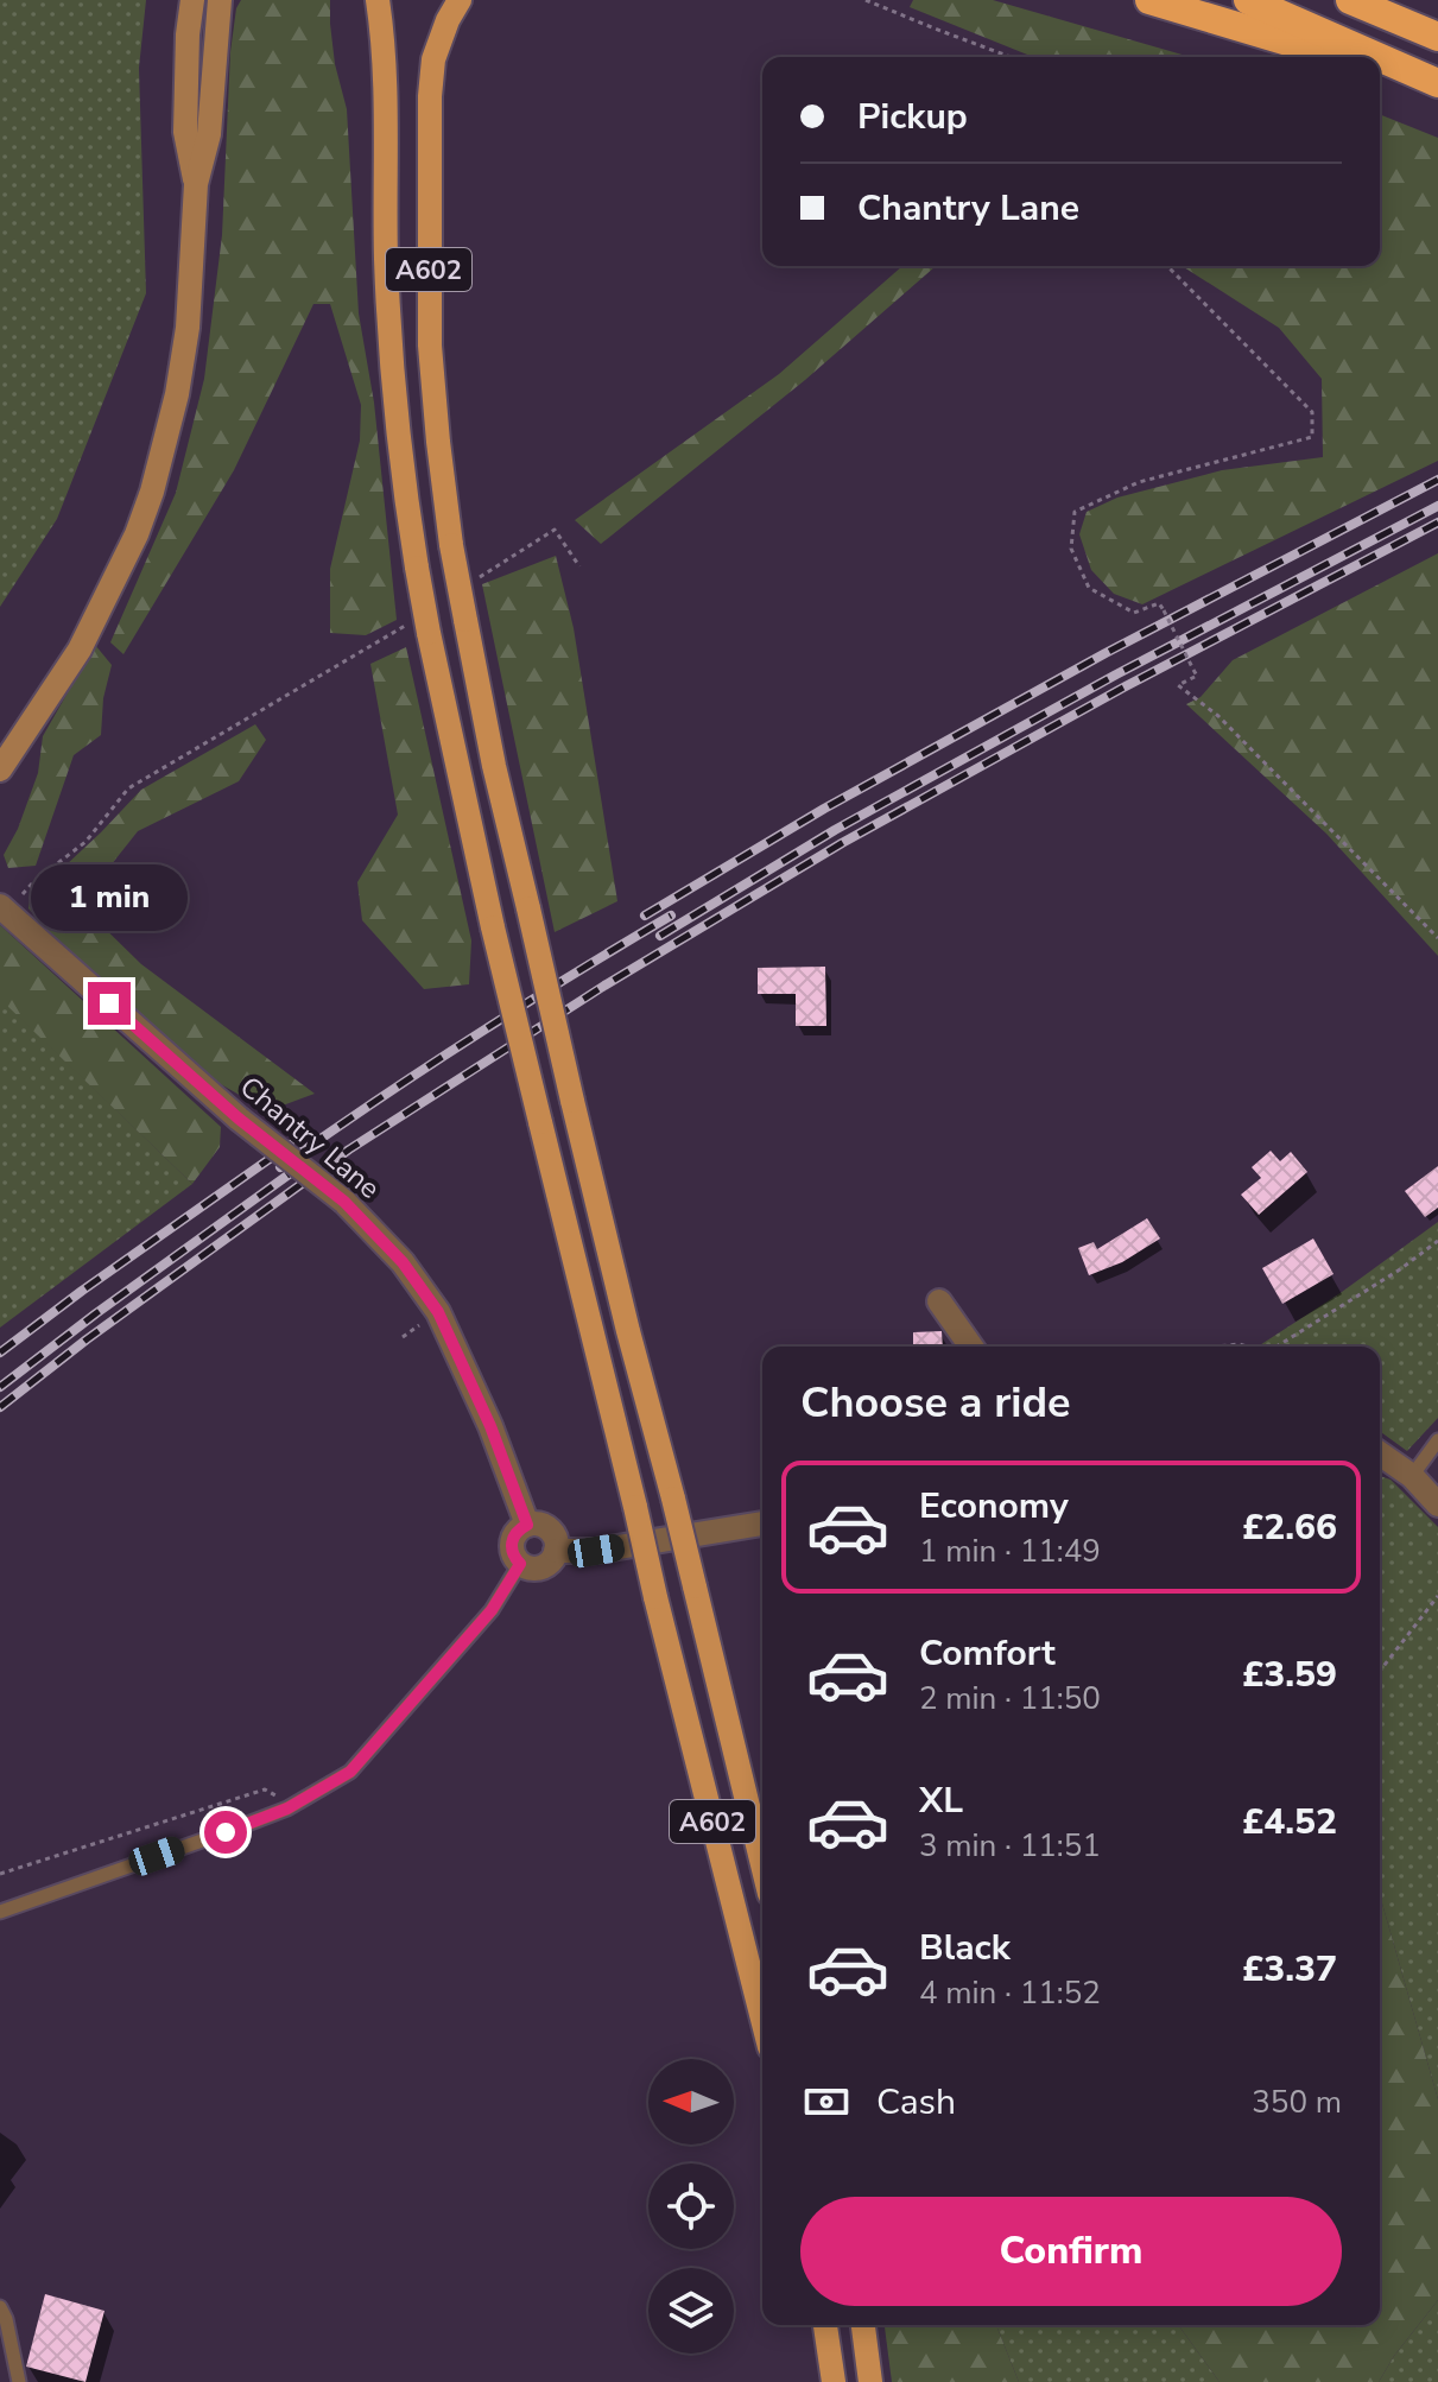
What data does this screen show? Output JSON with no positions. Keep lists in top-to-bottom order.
{
  "streets": {
    "main road": ["A602"],
    "street": ["Chantry Lane"]
  },
  "north": "left",
  "page": {
    "banner": ["Pickup", "Chantry Lane"],
    "bubble": "1 min",
    "heading": "Choose a ride",
    "list": [
      {
        "name": "Economy",
        "note": "1 min · 11:49",
        "value": "£2.66"
      },
      {
        "name": "Comfort",
        "note": "2 min · 11:50",
        "value": "£3.59"
      },
      {
        "name": "XL",
        "note": "3 min · 11:51",
        "value": "£4.52"
      },
      {
        "name": "Black",
        "note": "4 min · 11:52",
        "value": "£3.37"
      }
    ],
    "pay": ["Cash", "350 m"],
    "buttons": "Confirm"
  }
}
